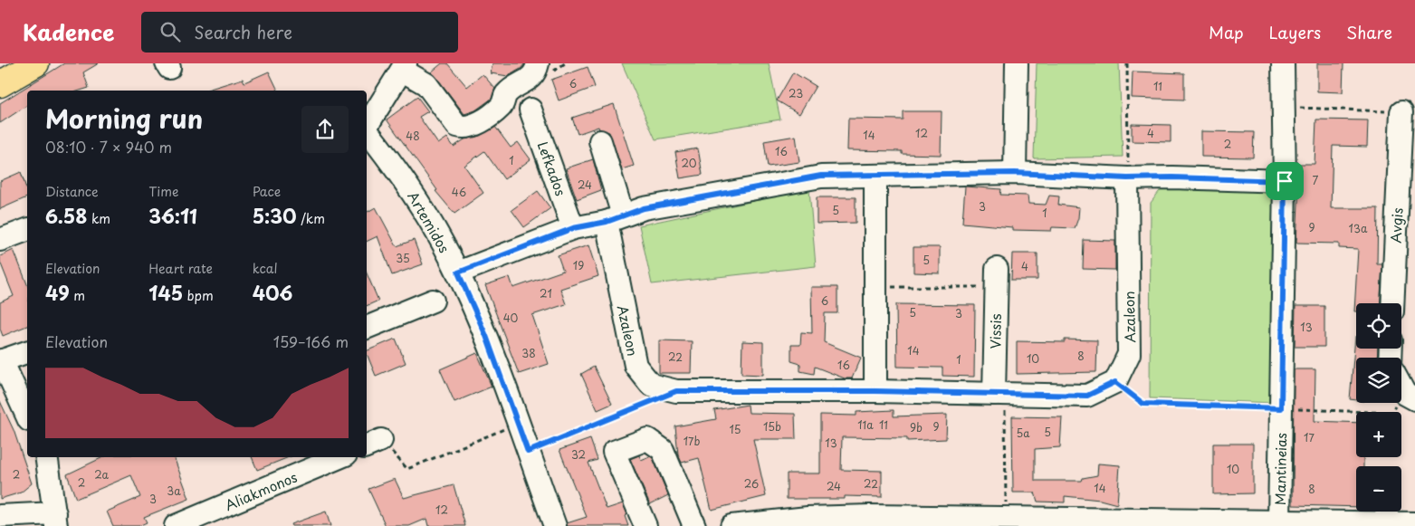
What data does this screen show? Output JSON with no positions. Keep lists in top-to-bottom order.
{
  "streets": {
    "street": [
      "Lefkados",
      "Artemidos",
      "Avgis",
      "Azaleon",
      "Vissis",
      "Mantineias",
      "Aliakmonos"
    ]
  },
  "crossings": [
    ["Azaleon", "Vissis"]
  ],
  "house_numbers": [
    "6",
    "11",
    "23",
    "12",
    "4",
    "14",
    "48",
    "2",
    "16",
    "1",
    "20",
    "7",
    "24",
    "46",
    "3",
    "5",
    "1",
    "9",
    "13a",
    "35",
    "5",
    "19",
    "4",
    "21",
    "6",
    "5",
    "3",
    "40",
    "13",
    "14",
    "38",
    "8",
    "22",
    "10",
    "1",
    "16",
    "11a",
    "11",
    "15b",
    "9",
    "9b",
    "15",
    "5",
    "5a",
    "17",
    "17b",
    "13",
    "32",
    "10",
    "2",
    "2a",
    "2",
    "26",
    "22",
    "24",
    "14",
    "8",
    "3a",
    "3",
    "12"
  ],
  "page": {
    "header": "Kadence",
    "search": "Search here",
    "nav": ["Map", "Layers", "Share"],
    "heading": ["Morning run", "08:10 · 7 × 940 m"],
    "stats": [
      ["Distance", "6.58 km"],
      ["Time", "36:11"],
      ["Pace", "5:30 /km"],
      ["Elevation", "49 m"],
      ["Heart rate", "145 bpm"],
      ["kcal", "406"]
    ],
    "map_buttons": ["+", "−"],
    "chart": ["Elevation", "159–166 m"]
  }
}
